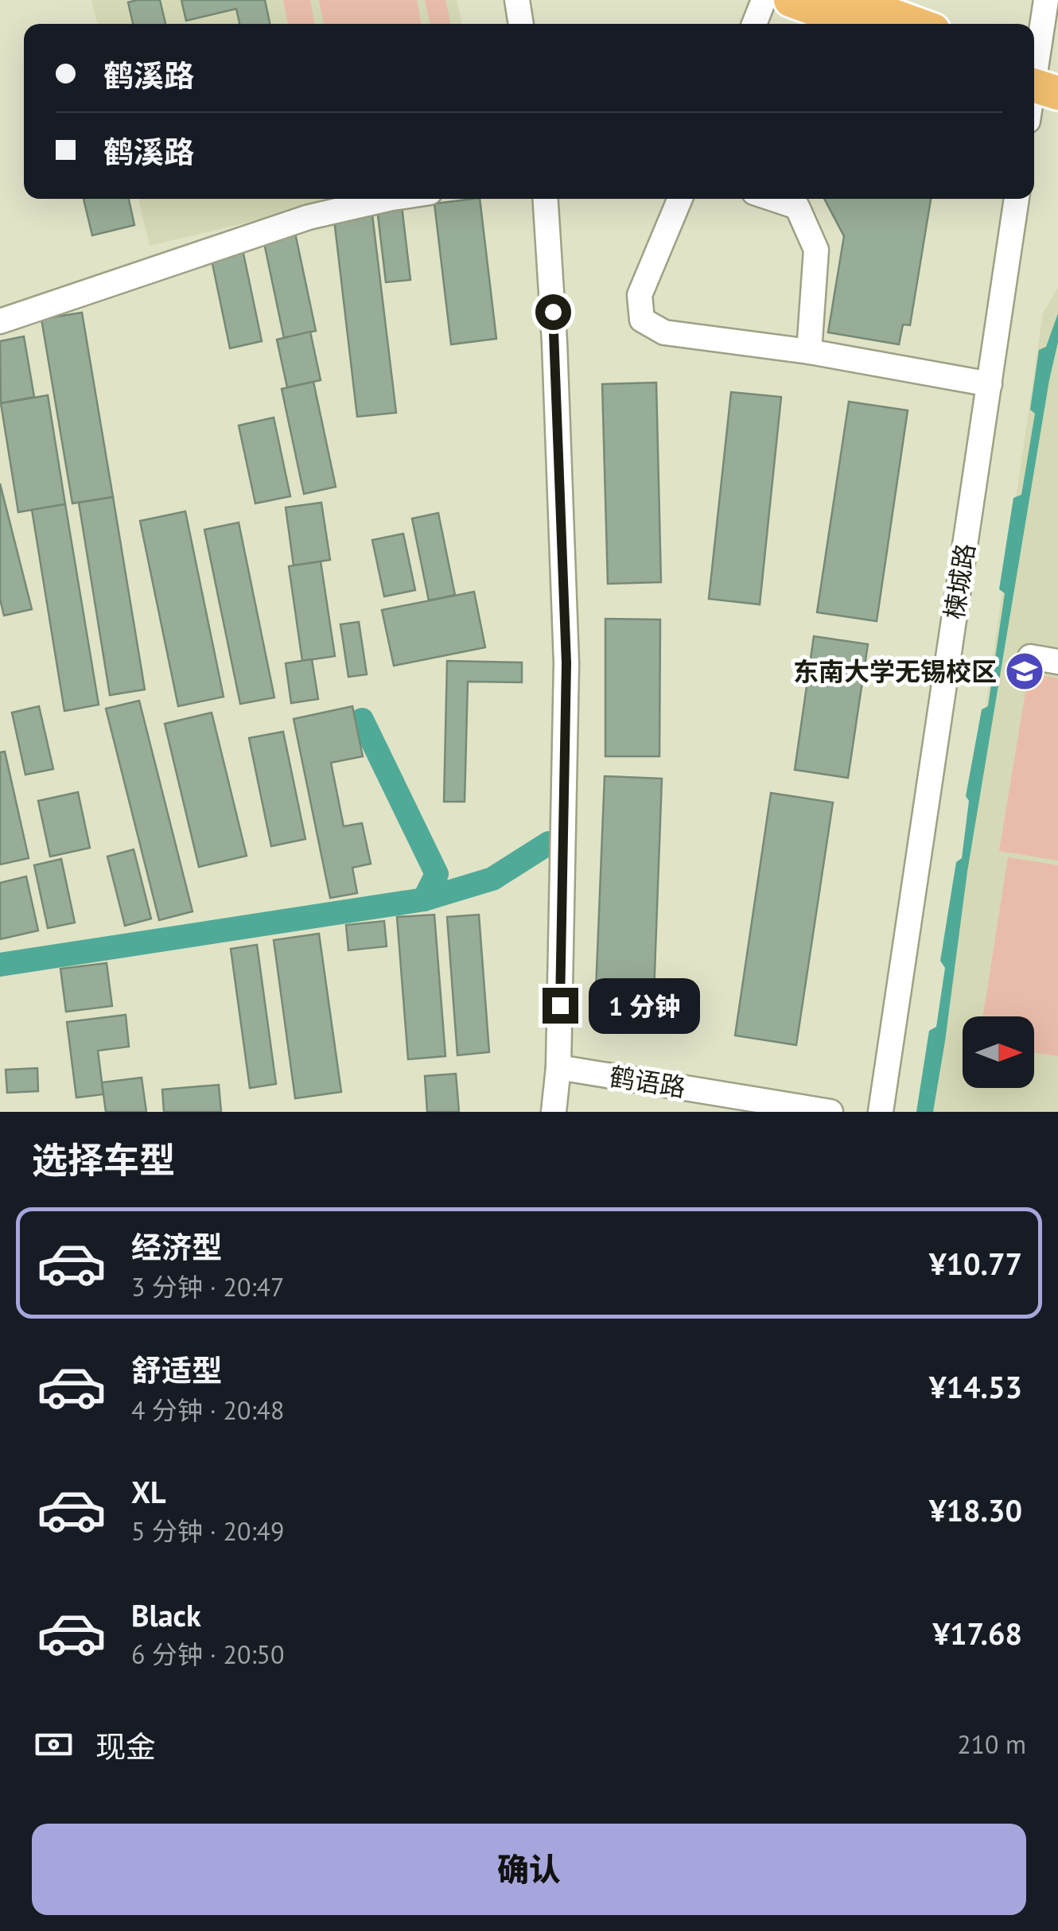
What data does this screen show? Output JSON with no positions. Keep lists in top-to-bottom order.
{
  "streets": {
    "street": ["楝城路", "鹤语路"]
  },
  "places": {
    "school or university": ["东南大学无锡校区"]
  },
  "north": "right",
  "page": {
    "banner": ["鹤溪路", "鹤溪路"],
    "bubble": "1 分钟",
    "heading": "选择车型",
    "list": [
      {
        "name": "经济型",
        "note": "3 分钟 · 20:47",
        "value": "¥10.77"
      },
      {
        "name": "舒适型",
        "note": "4 分钟 · 20:48",
        "value": "¥14.53"
      },
      {
        "name": "XL",
        "note": "5 分钟 · 20:49",
        "value": "¥18.30"
      },
      {
        "name": "Black",
        "note": "6 分钟 · 20:50",
        "value": "¥17.68"
      }
    ],
    "pay": ["现金", "210 m"],
    "buttons": "确认"
  }
}
